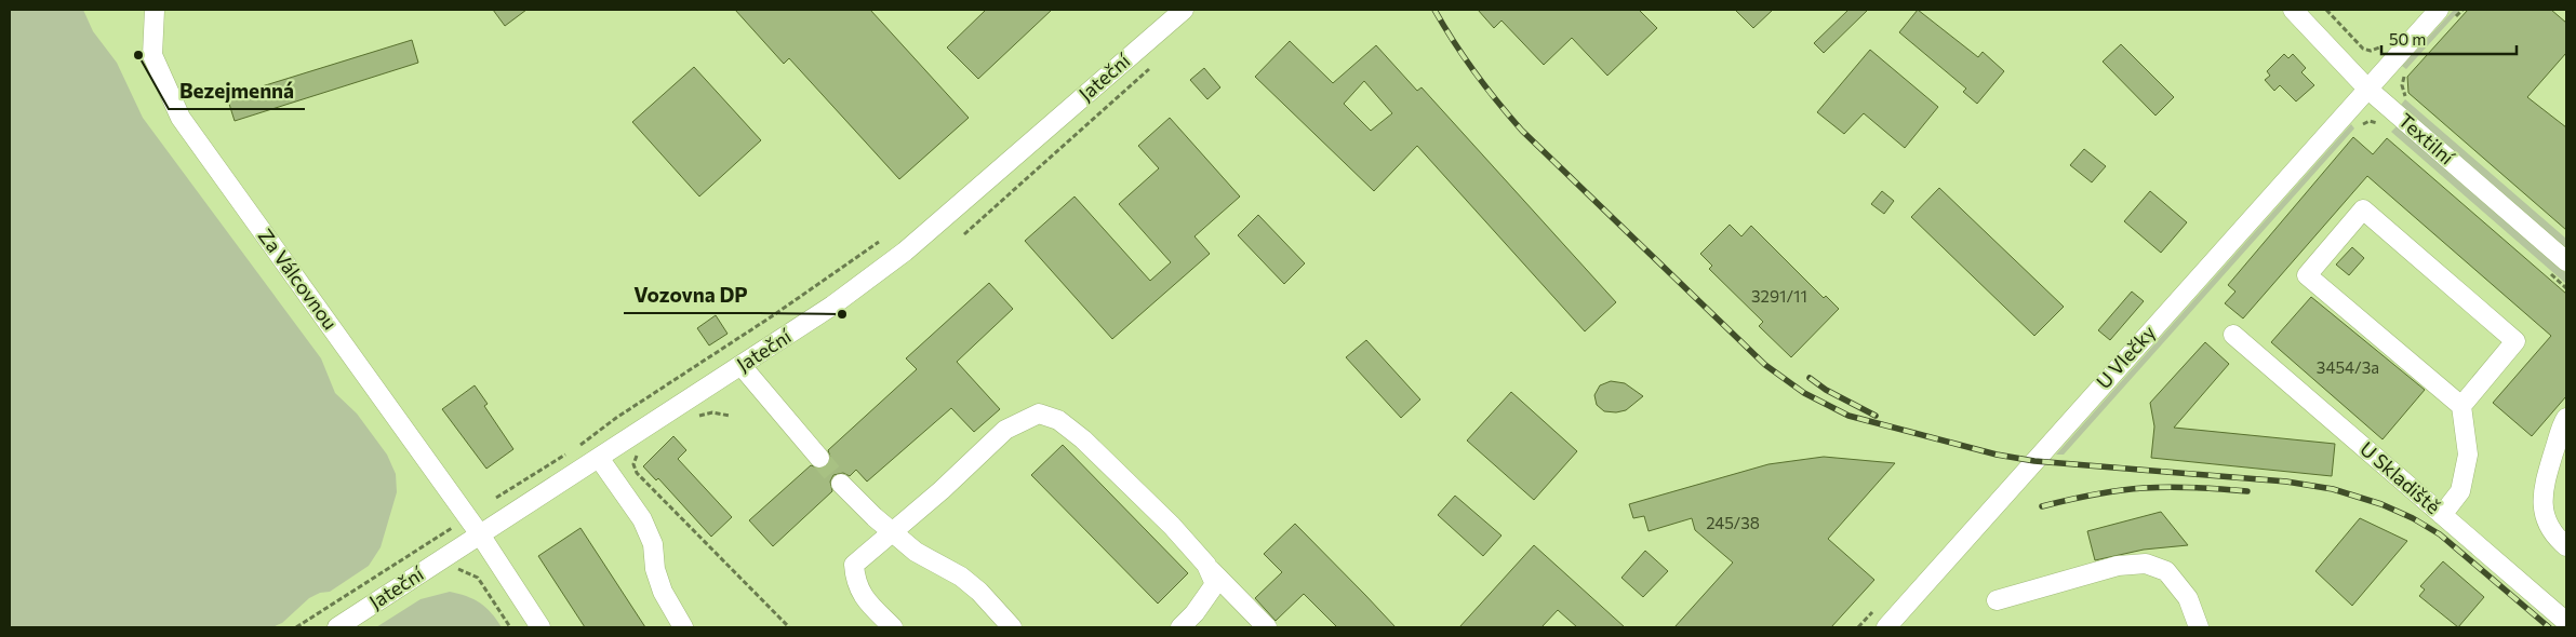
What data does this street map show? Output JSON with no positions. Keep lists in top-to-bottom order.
{
  "streets": {
    "street": [
      "Jateční",
      "Textilní",
      "Za Válcovnou",
      "U Vlečky",
      "U Skladiště"
    ]
  },
  "crossings": [
    ["Jateční", "Za Válcovnou"],
    ["Textilní", "U Vlečky"]
  ],
  "places": ["Bezejmenná", "Vozovna DP"],
  "house_numbers": ["3291/11", "3454/3a", "245/38"],
  "scale_bar": "50 m"
}
